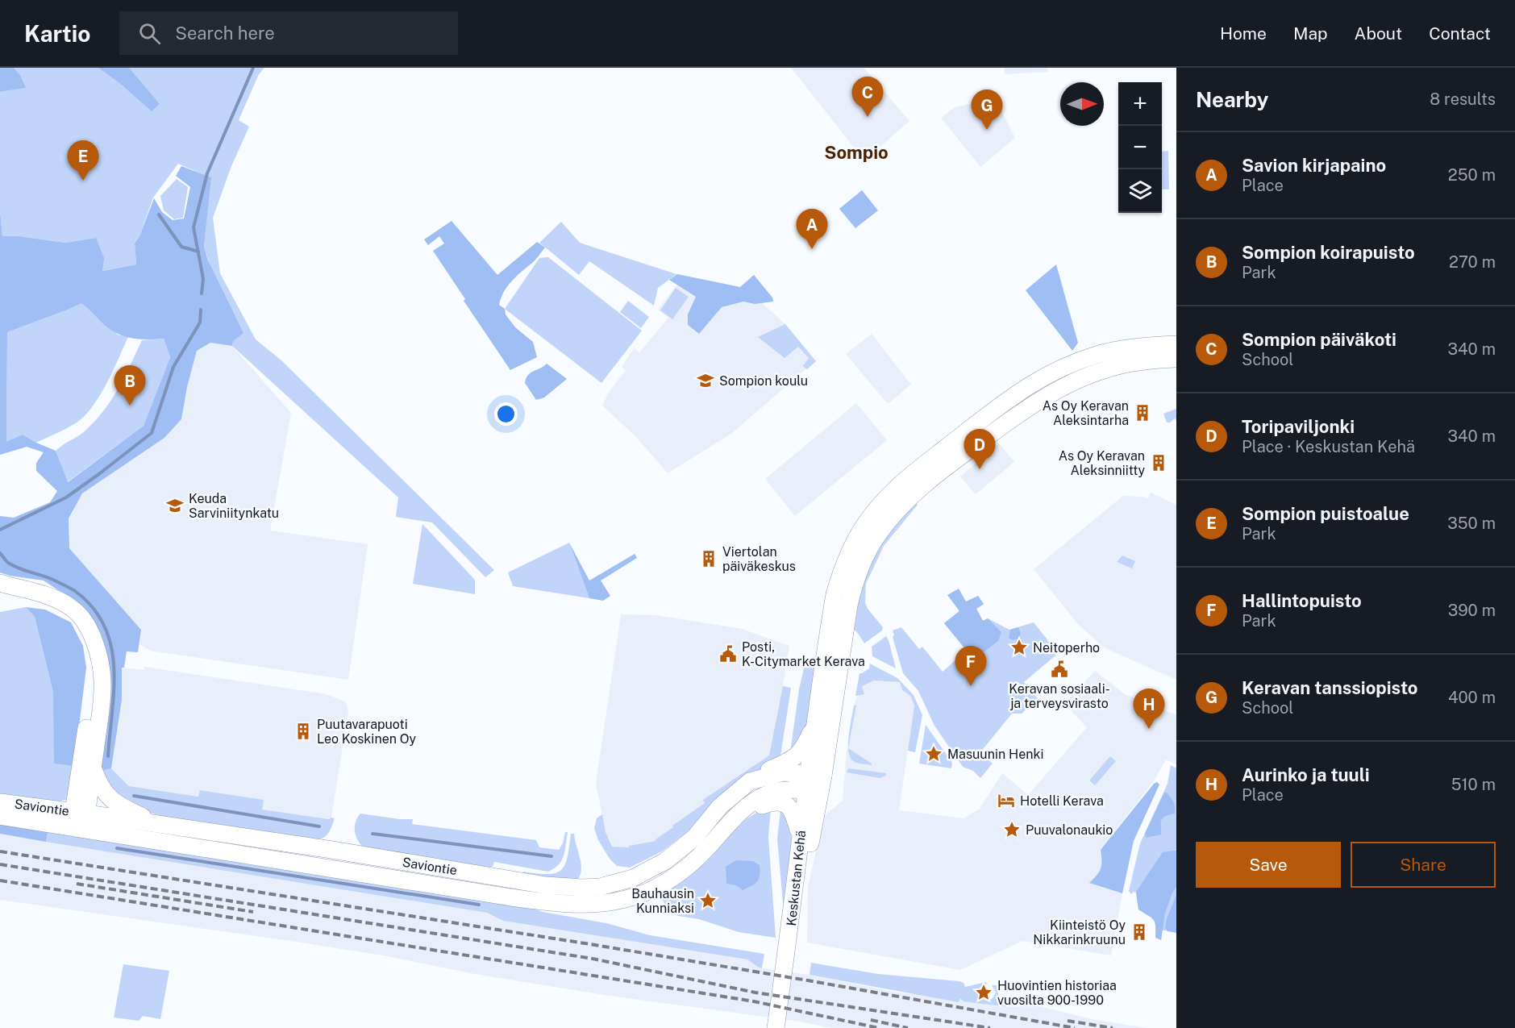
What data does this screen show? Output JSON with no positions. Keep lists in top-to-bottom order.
{
  "streets": {
    "main road": ["Saviontie", "Keskustan Kehä"]
  },
  "crossings": [
    ["Saviontie", "Keskustan Kehä"]
  ],
  "districts": ["Sompio"],
  "places": {
    "school or university": ["Sompion koulu", "Keuda Sarviniitynkatu"],
    "building": [
      "As Oy Keravan Aleksintarha",
      "As Oy Keravan Aleksinniitty",
      "Viertolan päiväkeskus",
      "Puutavarapuoti Leo Koskinen Oy",
      "Kiinteistö Oy Nikkarinkruunu"
    ],
    "place": [
      "Neitoperho",
      "Masuunin Henki",
      "Puuvalonaukio",
      "Bauhausin Kunniaksi",
      "Huovintien historiaa vuosilta 900-1990"
    ],
    "public building": ["Posti, K-Citymarket Kerava", "Keravan sosiaali- ja terveysvirasto"],
    "hotel": ["Hotelli Kerava"]
  },
  "north": "right",
  "page": {
    "header": "Kartio",
    "search": "Search here",
    "nav": [
      "Home",
      "Map",
      "About",
      "Contact"
    ],
    "heading": ["Nearby", "8 results"],
    "pins": [
      "C",
      "G",
      "E",
      "A",
      "B",
      "D",
      "F",
      "H"
    ],
    "map_buttons": ["+", "−"],
    "list": [
      {
        "mark": "A",
        "name": "Savion kirjapaino",
        "note": "Place",
        "value": "250 m"
      },
      {
        "mark": "B",
        "name": "Sompion koirapuisto",
        "note": "Park",
        "value": "270 m"
      },
      {
        "mark": "C",
        "name": "Sompion päiväkoti",
        "note": "School",
        "value": "340 m"
      },
      {
        "mark": "D",
        "name": "Toripaviljonki",
        "note": "Place · Keskustan Kehä",
        "value": "340 m"
      },
      {
        "mark": "E",
        "name": "Sompion puistoalue",
        "note": "Park",
        "value": "350 m"
      },
      {
        "mark": "F",
        "name": "Hallintopuisto",
        "note": "Park",
        "value": "390 m"
      },
      {
        "mark": "G",
        "name": "Keravan tanssiopisto",
        "note": "School",
        "value": "400 m"
      },
      {
        "mark": "H",
        "name": "Aurinko ja tuuli",
        "note": "Place",
        "value": "510 m"
      }
    ],
    "buttons": ["Save", "Share"]
  }
}
